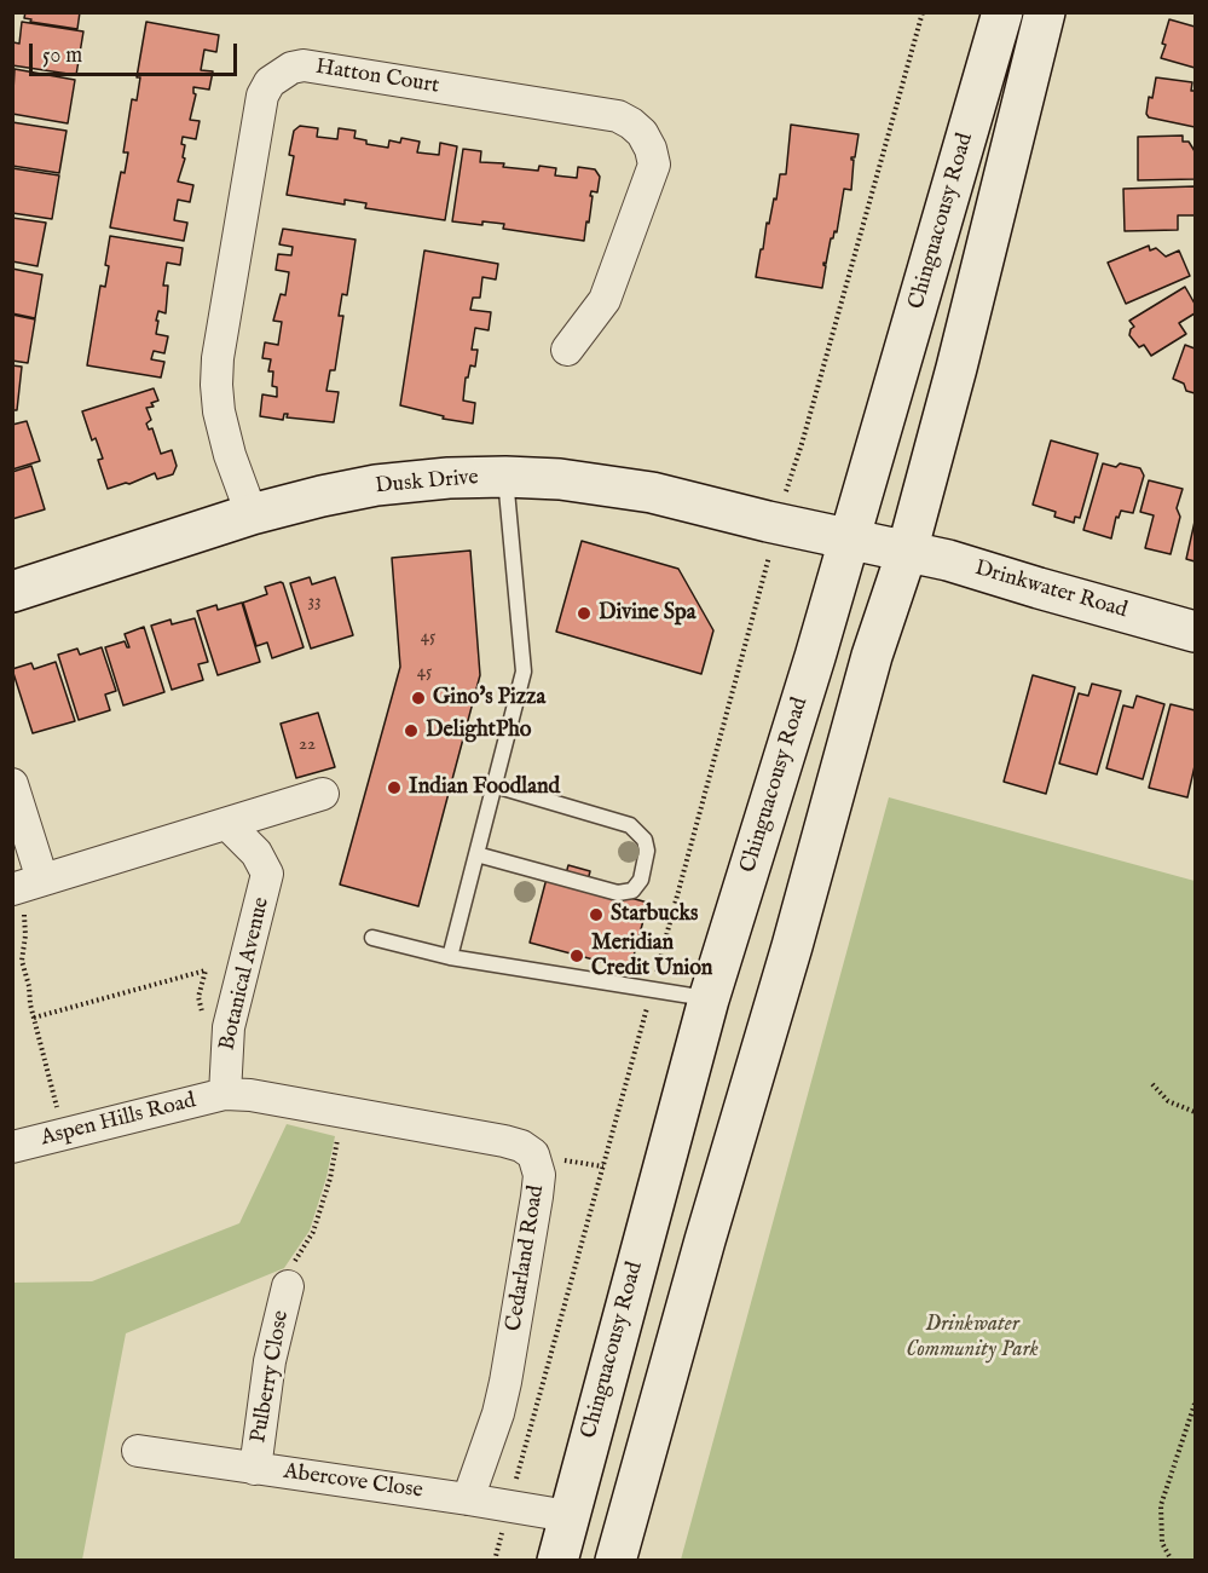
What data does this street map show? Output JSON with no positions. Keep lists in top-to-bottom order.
{
  "streets": {
    "main road": ["Chinguacousy Road", "Dusk Drive", "Drinkwater Road"],
    "street": [
      "Hatton Court",
      "Botanical Avenue",
      "Aspen Hills Road",
      "Cedarland Road",
      "Pulberry Close",
      "Abercove Close"
    ]
  },
  "crossings": [
    ["Hatton Court", "Dusk Drive"],
    ["Chinguacousy Road", "Dusk Drive"],
    ["Chinguacousy Road", "Abercove Close"],
    ["Dusk Drive", "Drinkwater Road"],
    ["Botanical Avenue", "Aspen Hills Road"],
    ["Botanical Avenue", "Cedarland Road"],
    ["Aspen Hills Road", "Cedarland Road"],
    ["Cedarland Road", "Abercove Close"],
    ["Pulberry Close", "Abercove Close"]
  ],
  "parks": ["Drinkwater Community Park"],
  "places": [
    "Divine Spa",
    "Gino's Pizza",
    "DelightPho",
    "Indian Foodland",
    "Starbucks",
    "Meridian Credit Union"
  ],
  "house_numbers": [
    "33",
    "45",
    "45",
    "22"
  ],
  "scale_bar": "50 m"
}
